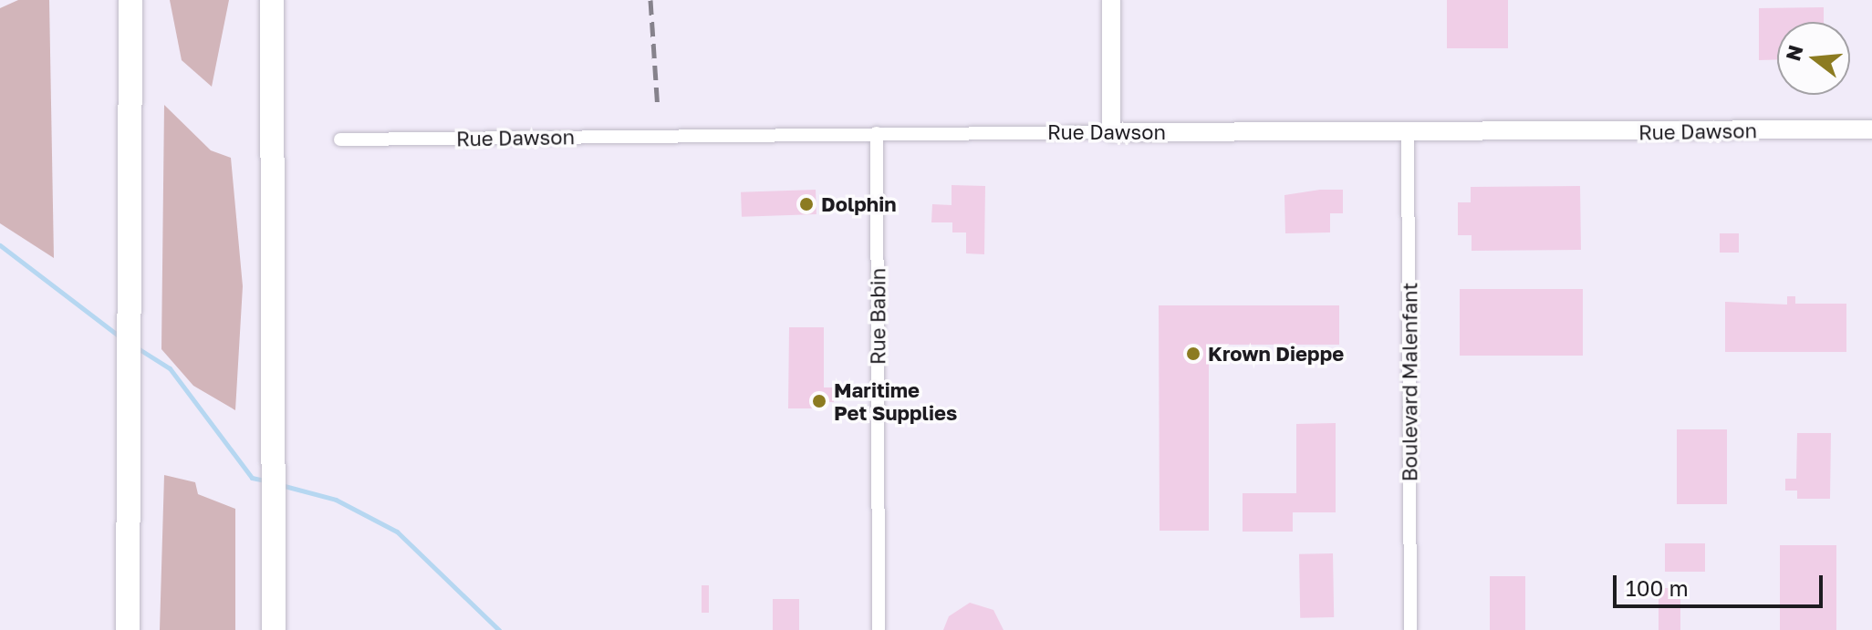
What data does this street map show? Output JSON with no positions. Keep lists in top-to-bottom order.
{
  "streets": {
    "street": ["Rue Dawson", "Rue Babin", "Boulevard Malenfant"]
  },
  "crossings": [
    ["Rue Dawson", "Rue Babin"],
    ["Rue Dawson", "Boulevard Malenfant"]
  ],
  "places": ["Dolphin", "Krown Dieppe", "Maritime Pet Supplies"],
  "scale_bar": "100 m",
  "north": "left"
}
